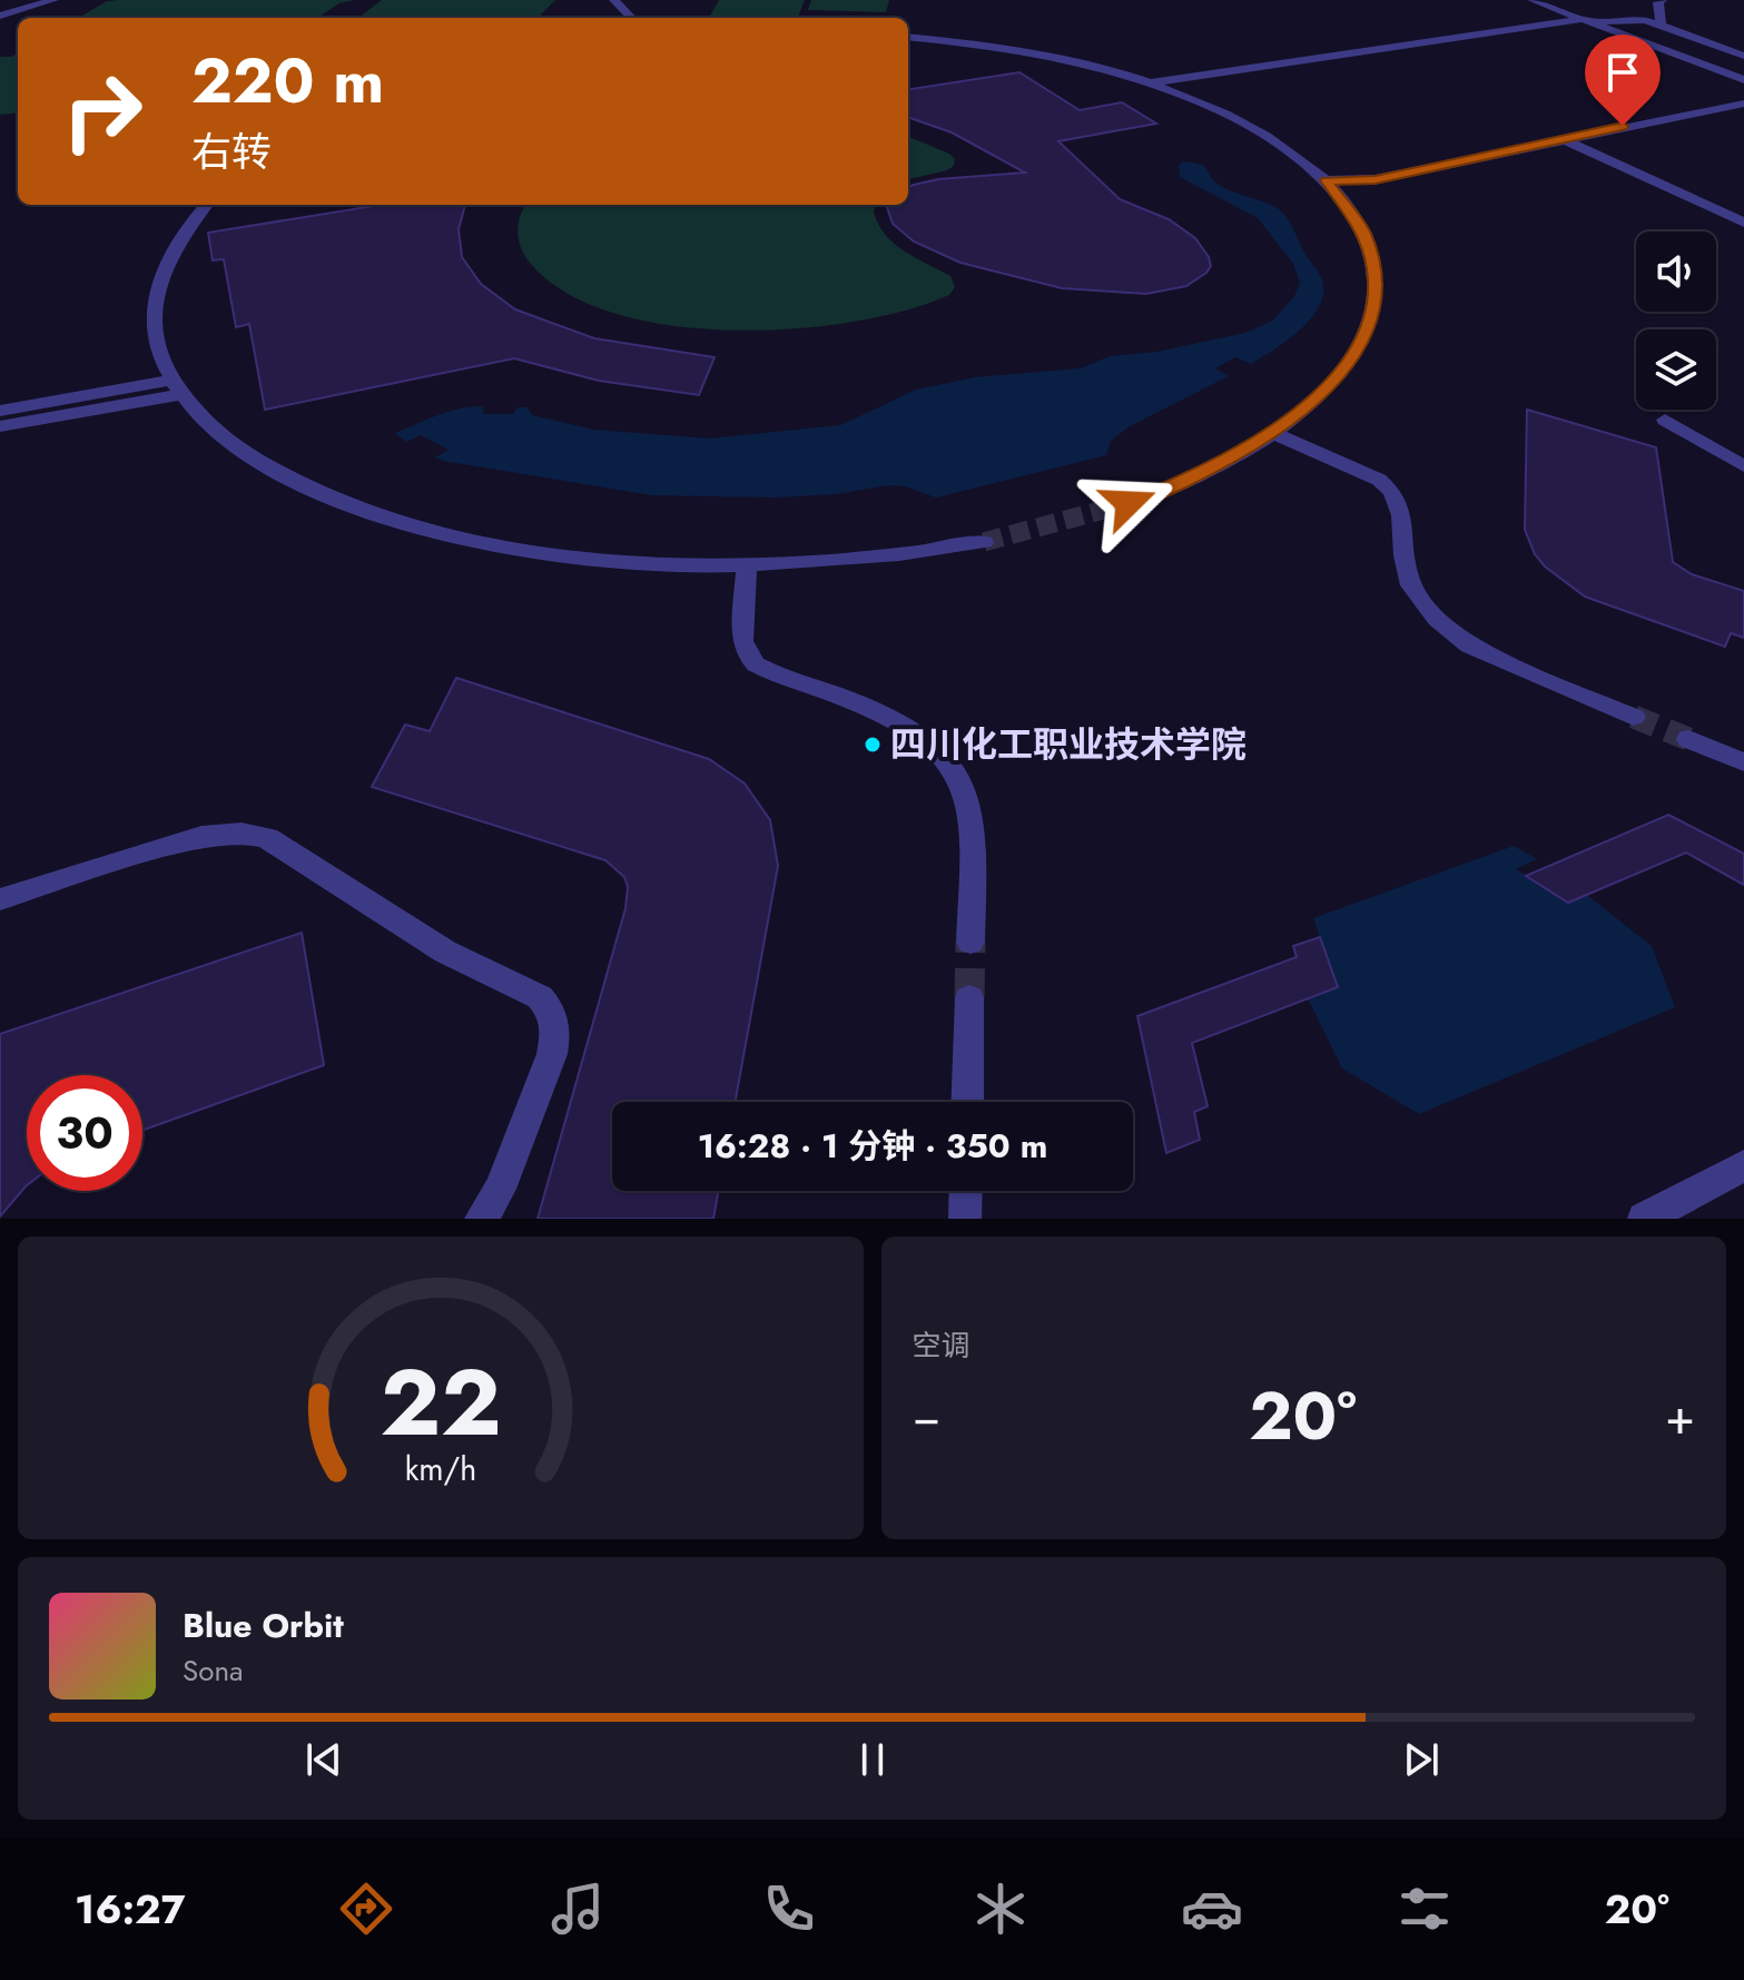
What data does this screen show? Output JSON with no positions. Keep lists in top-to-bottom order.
{
  "places": ["四川化工职业技术学院"],
  "page": {
    "turn": ["220 m", "右转"],
    "limit": "30",
    "trip": "16:28 · 1 分钟 · 350 m",
    "tile": "空调",
    "heat": ["−", "20°", "+"],
    "song": ["Blue Orbit", "Sona"],
    "tabs": ["16:27", "20°"],
    "gauge": ["22", "km/h"]
  }
}
